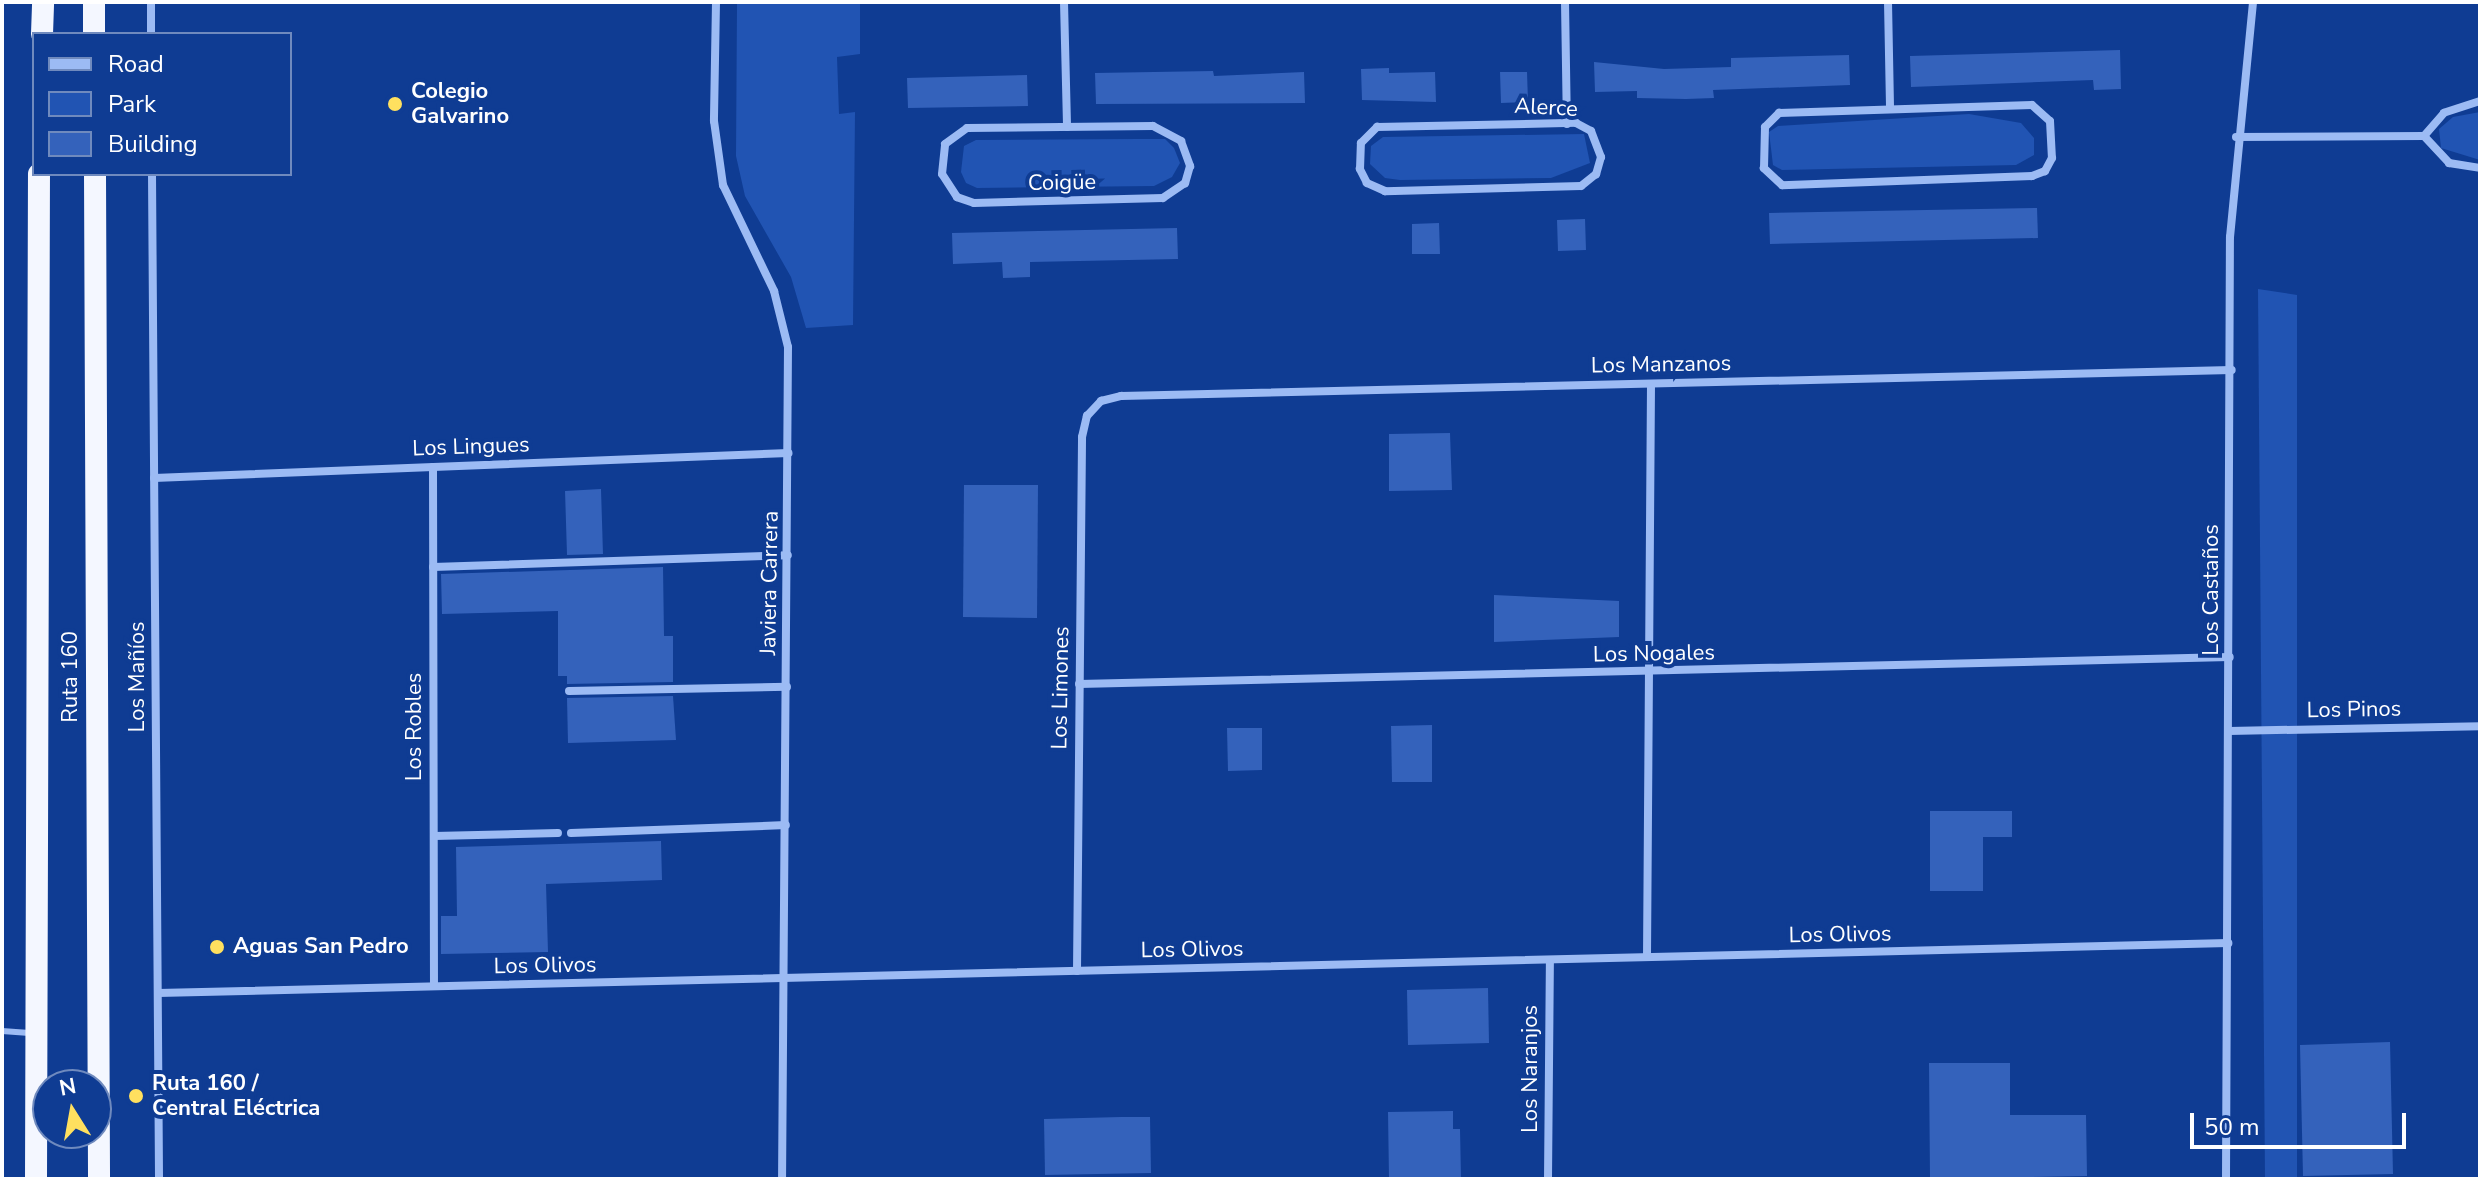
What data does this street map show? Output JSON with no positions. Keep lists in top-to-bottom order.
{
  "streets": {
    "highway": ["Ruta 160"],
    "street": [
      "Alerce",
      "Coigüe",
      "Los Manzanos",
      "Los Lingues",
      "Javiera Carrera",
      "Los Castaños",
      "Los Nogales",
      "Los Mañíos",
      "Los Limones",
      "Los Pinos",
      "Los Robles",
      "Los Olivos",
      "Los Naranjos"
    ]
  },
  "crossings": [
    ["Los Manzanos", "Los Castaños"],
    ["Los Manzanos", "Los Limones"],
    ["Los Lingues", "Javiera Carrera"],
    ["Los Lingues", "Los Mañíos"],
    ["Los Lingues", "Los Robles"],
    ["Javiera Carrera", "Los Olivos"],
    ["Los Castaños", "Los Nogales"],
    ["Los Castaños", "Los Pinos"],
    ["Los Castaños", "Los Olivos"],
    ["Los Nogales", "Los Limones"],
    ["Los Mañíos", "Los Olivos"],
    ["Los Limones", "Los Olivos"],
    ["Los Robles", "Los Olivos"],
    ["Los Olivos", "Los Naranjos"]
  ],
  "places": ["Colegio Galvarino", "Aguas San Pedro", "Ruta 160 / Central Eléctrica"],
  "legend": ["Road", "Park", "Building"],
  "scale_bar": "50 m",
  "north": "top"
}
